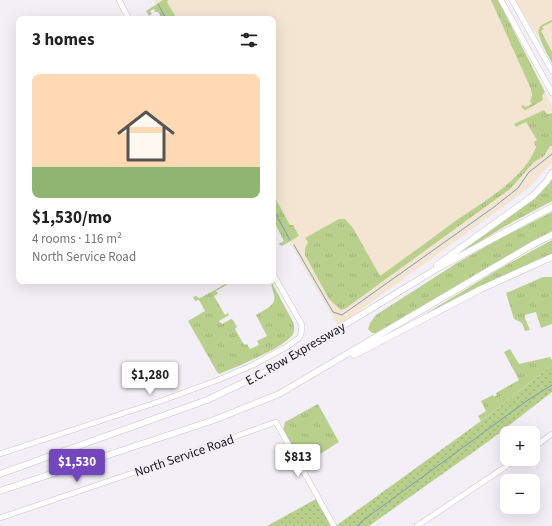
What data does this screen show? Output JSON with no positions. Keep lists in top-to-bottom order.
{
  "streets": {
    "highway": ["E.C. Row Expressway"],
    "street": ["North Service Road"]
  },
  "page": {
    "heading": "3 homes",
    "list": [
      {
        "name": "$1,530/mo",
        "note": "4 rooms · 116 m² · North Service Road"
      }
    ],
    "price": ["$1,280", "$813", "$1,530"],
    "map_buttons": ["+", "−"]
  }
}
